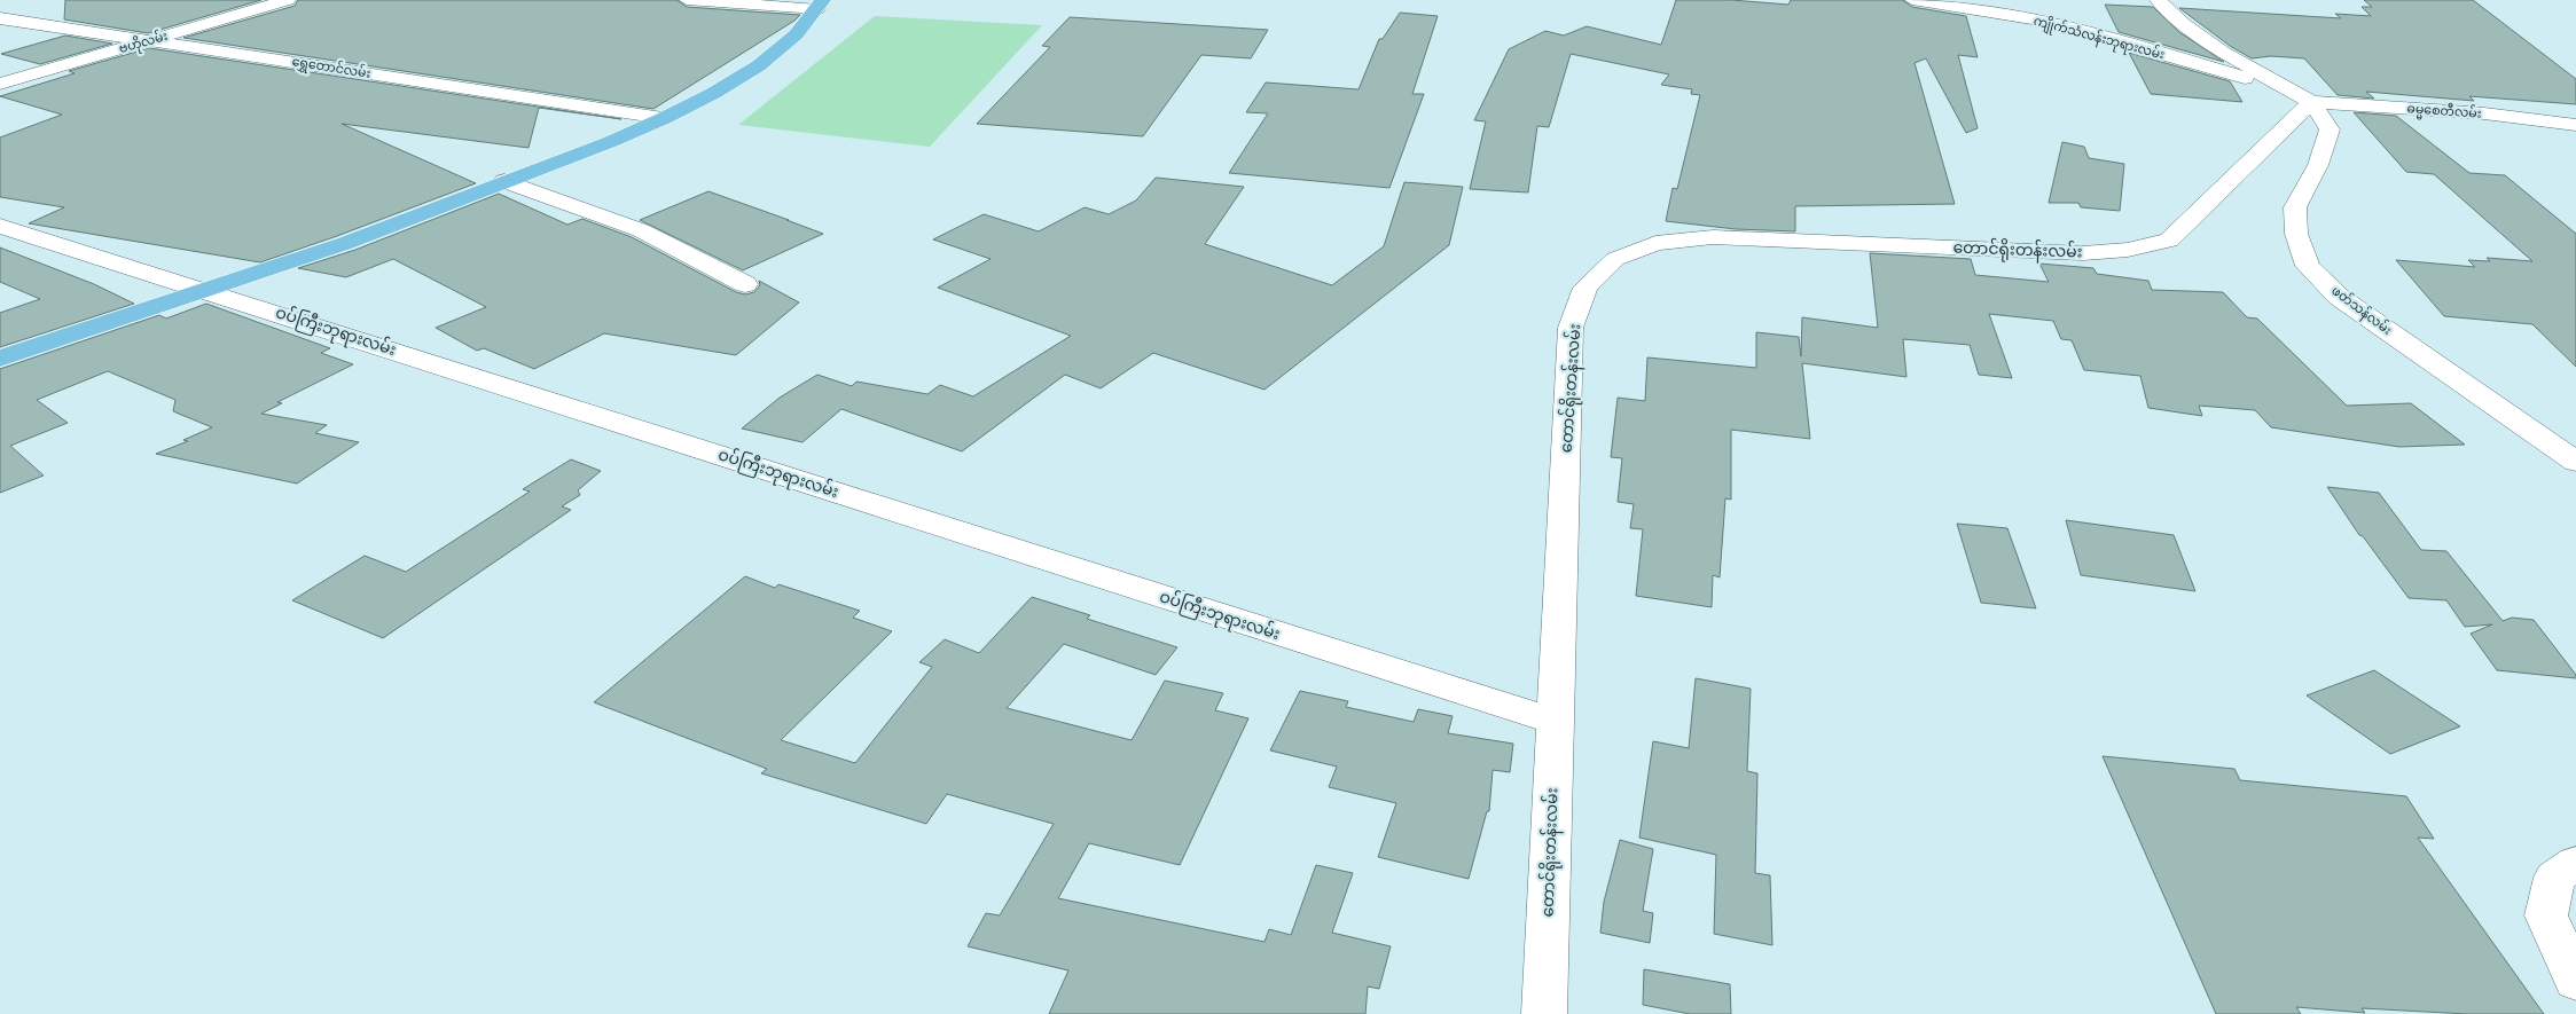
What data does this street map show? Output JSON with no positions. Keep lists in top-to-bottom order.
{
  "streets": {
    "street": [
      "ကျိုက်သံလန်းဘုရားလမ်း",
      "ဗဟိုလမ်း",
      "ရွှေတောင်လမ်း",
      "ဓမ္မစေတီလမ်း",
      "တောင်ရိုးတန်းလမ်း",
      "ဖတ်သန်လမ်း",
      "ဝပ်ကြီးဘုရားလမ်း"
    ]
  },
  "crossings": [
    ["ကျိုက်သံလန်းဘုရားလမ်း", "ဖတ်သန်လမ်း"],
    ["ဗဟိုလမ်း", "ရွှေတောင်လမ်း"],
    ["ဓမ္မစေတီလမ်း", "တောင်ရိုးတန်းလမ်း"],
    ["ဓမ္မစေတီလမ်း", "ဖတ်သန်လမ်း"],
    ["တောင်ရိုးတန်းလမ်း", "ဖတ်သန်လမ်း"],
    ["တောင်ရိုးတန်းလမ်း", "ဝပ်ကြီးဘုရားလမ်း"]
  ]
}
